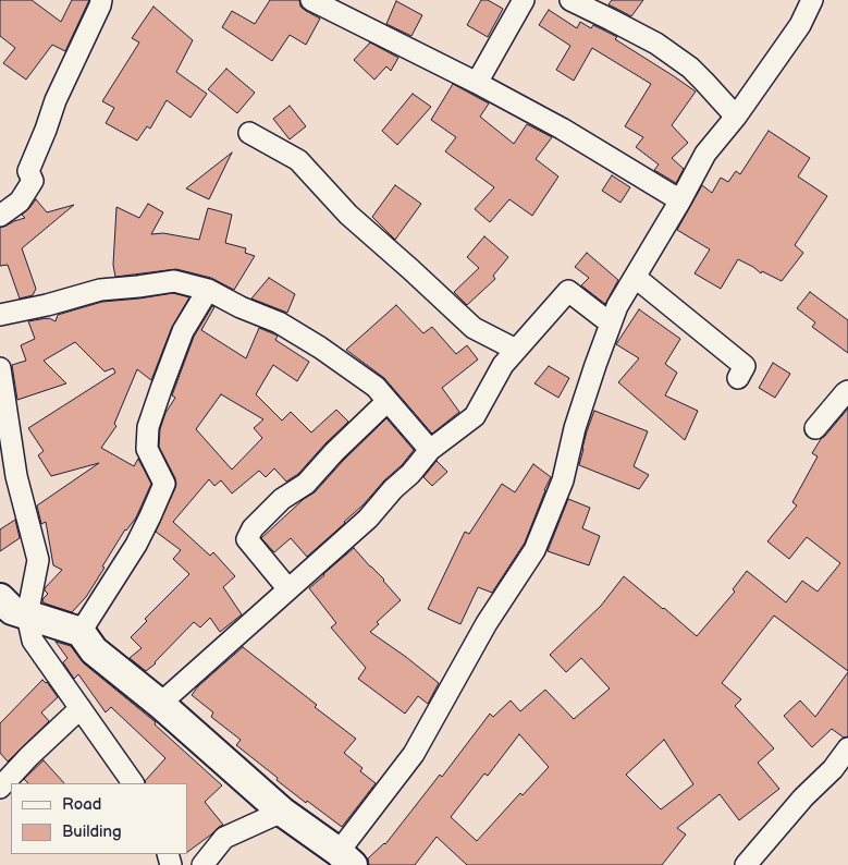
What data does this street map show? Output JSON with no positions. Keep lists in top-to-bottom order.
{
  "legend": ["Road", "Building"]
}
